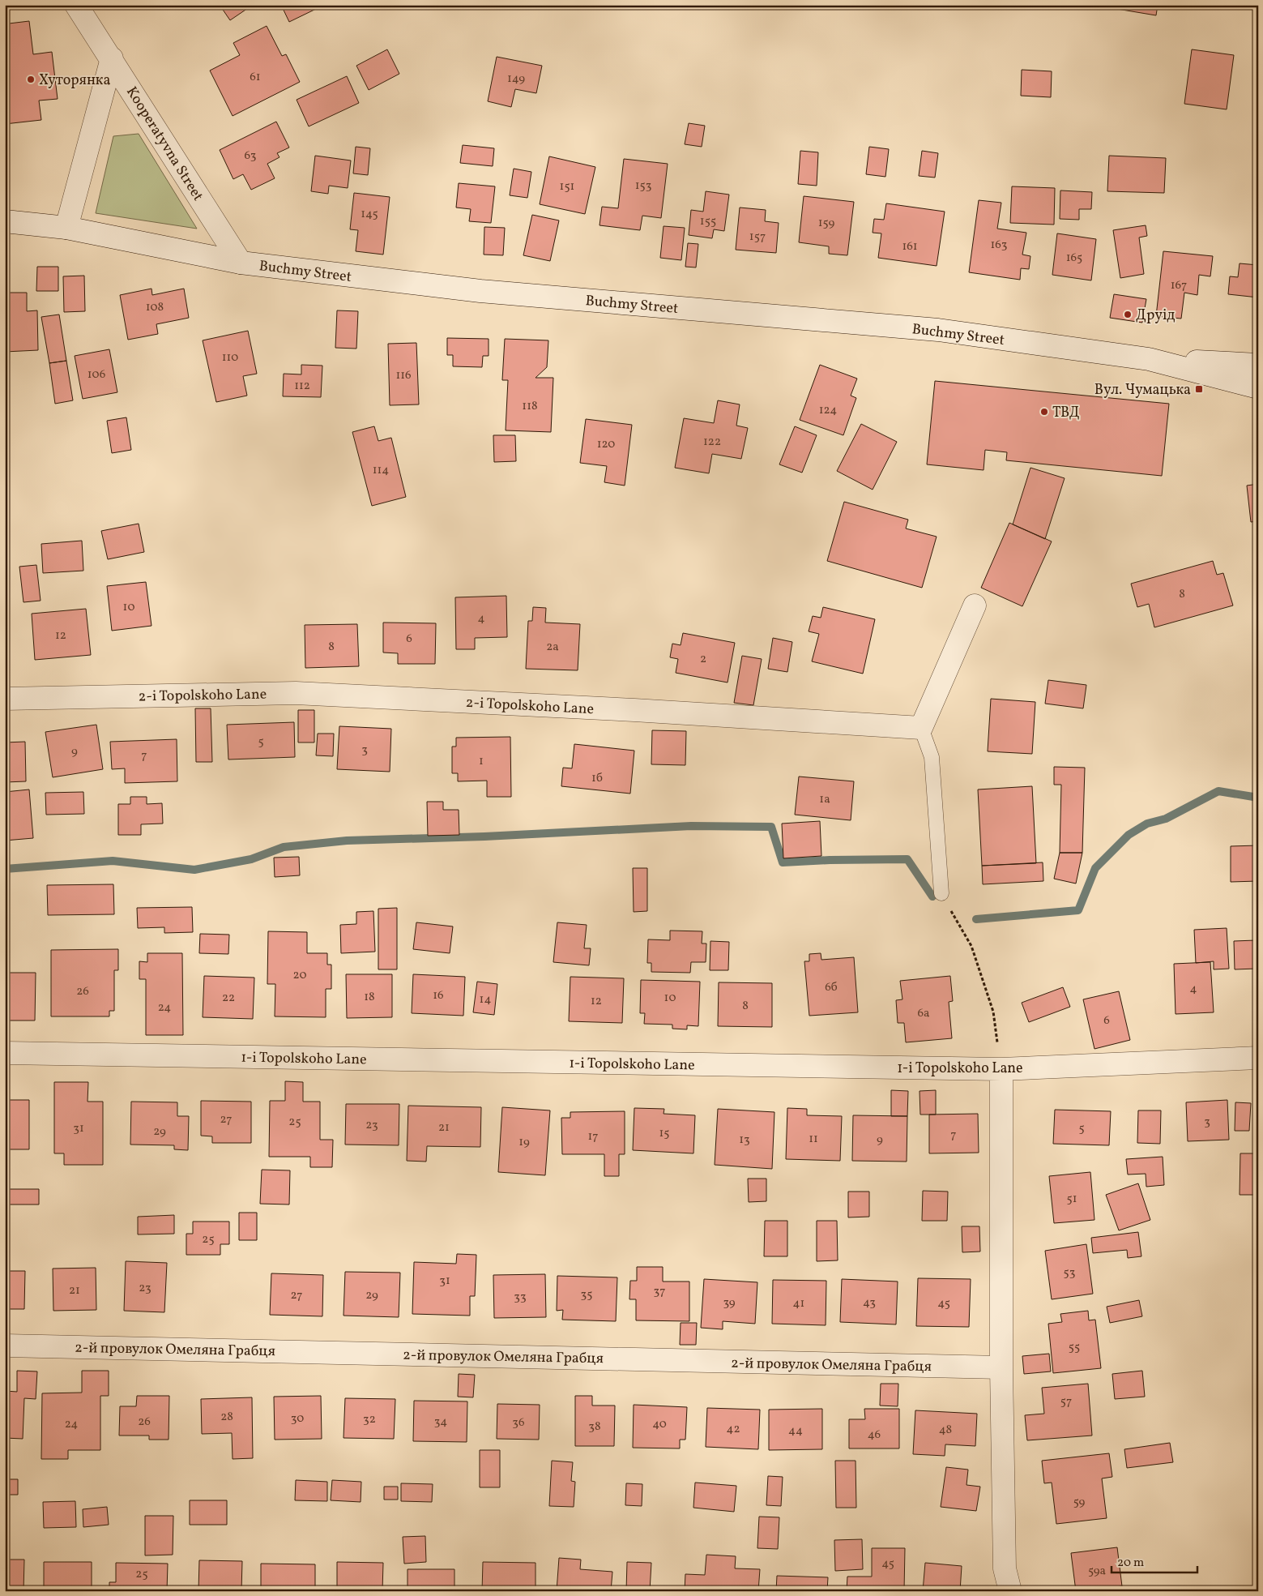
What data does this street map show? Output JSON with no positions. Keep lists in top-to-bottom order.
{
  "streets": {
    "street": [
      "Kooperatyvna Street",
      "Buchmy Street",
      "2-i Topolskoho Lane",
      "1-i Topolskoho Lane",
      "2-й провулок Омеляна Грабця"
    ]
  },
  "crossings": [
    ["Kooperatyvna Street", "Buchmy Street"]
  ],
  "places": {
    "other": ["Хуторянка", "Друід", "ТВД"],
    "transit": ["Вул. Чумацька"]
  },
  "house_numbers": [
    "61",
    "149",
    "63",
    "153",
    "151",
    "145",
    "155",
    "159",
    "157",
    "163",
    "161",
    "165",
    "167",
    "108",
    "110",
    "106",
    "116",
    "112",
    "118",
    "124",
    "122",
    "120",
    "114",
    "8",
    "10",
    "4",
    "12",
    "6",
    "8",
    "2а",
    "2",
    "5",
    "3",
    "9",
    "7",
    "1",
    "1б",
    "1а",
    "20",
    "6б",
    "4",
    "26",
    "16",
    "18",
    "22",
    "10",
    "14",
    "12",
    "8",
    "24",
    "6а",
    "6",
    "27",
    "25",
    "3",
    "23",
    "21",
    "31",
    "5",
    "29",
    "15",
    "7",
    "17",
    "11",
    "13",
    "9",
    "19",
    "51",
    "25",
    "53",
    "31",
    "23",
    "21",
    "37",
    "35",
    "27",
    "29",
    "33",
    "39",
    "43",
    "41",
    "45",
    "55",
    "57",
    "28",
    "30",
    "32",
    "26",
    "34",
    "36",
    "24",
    "40",
    "38",
    "42",
    "48",
    "44",
    "46",
    "59",
    "45",
    "59а",
    "25"
  ],
  "scale_bar": "20 m"
}
